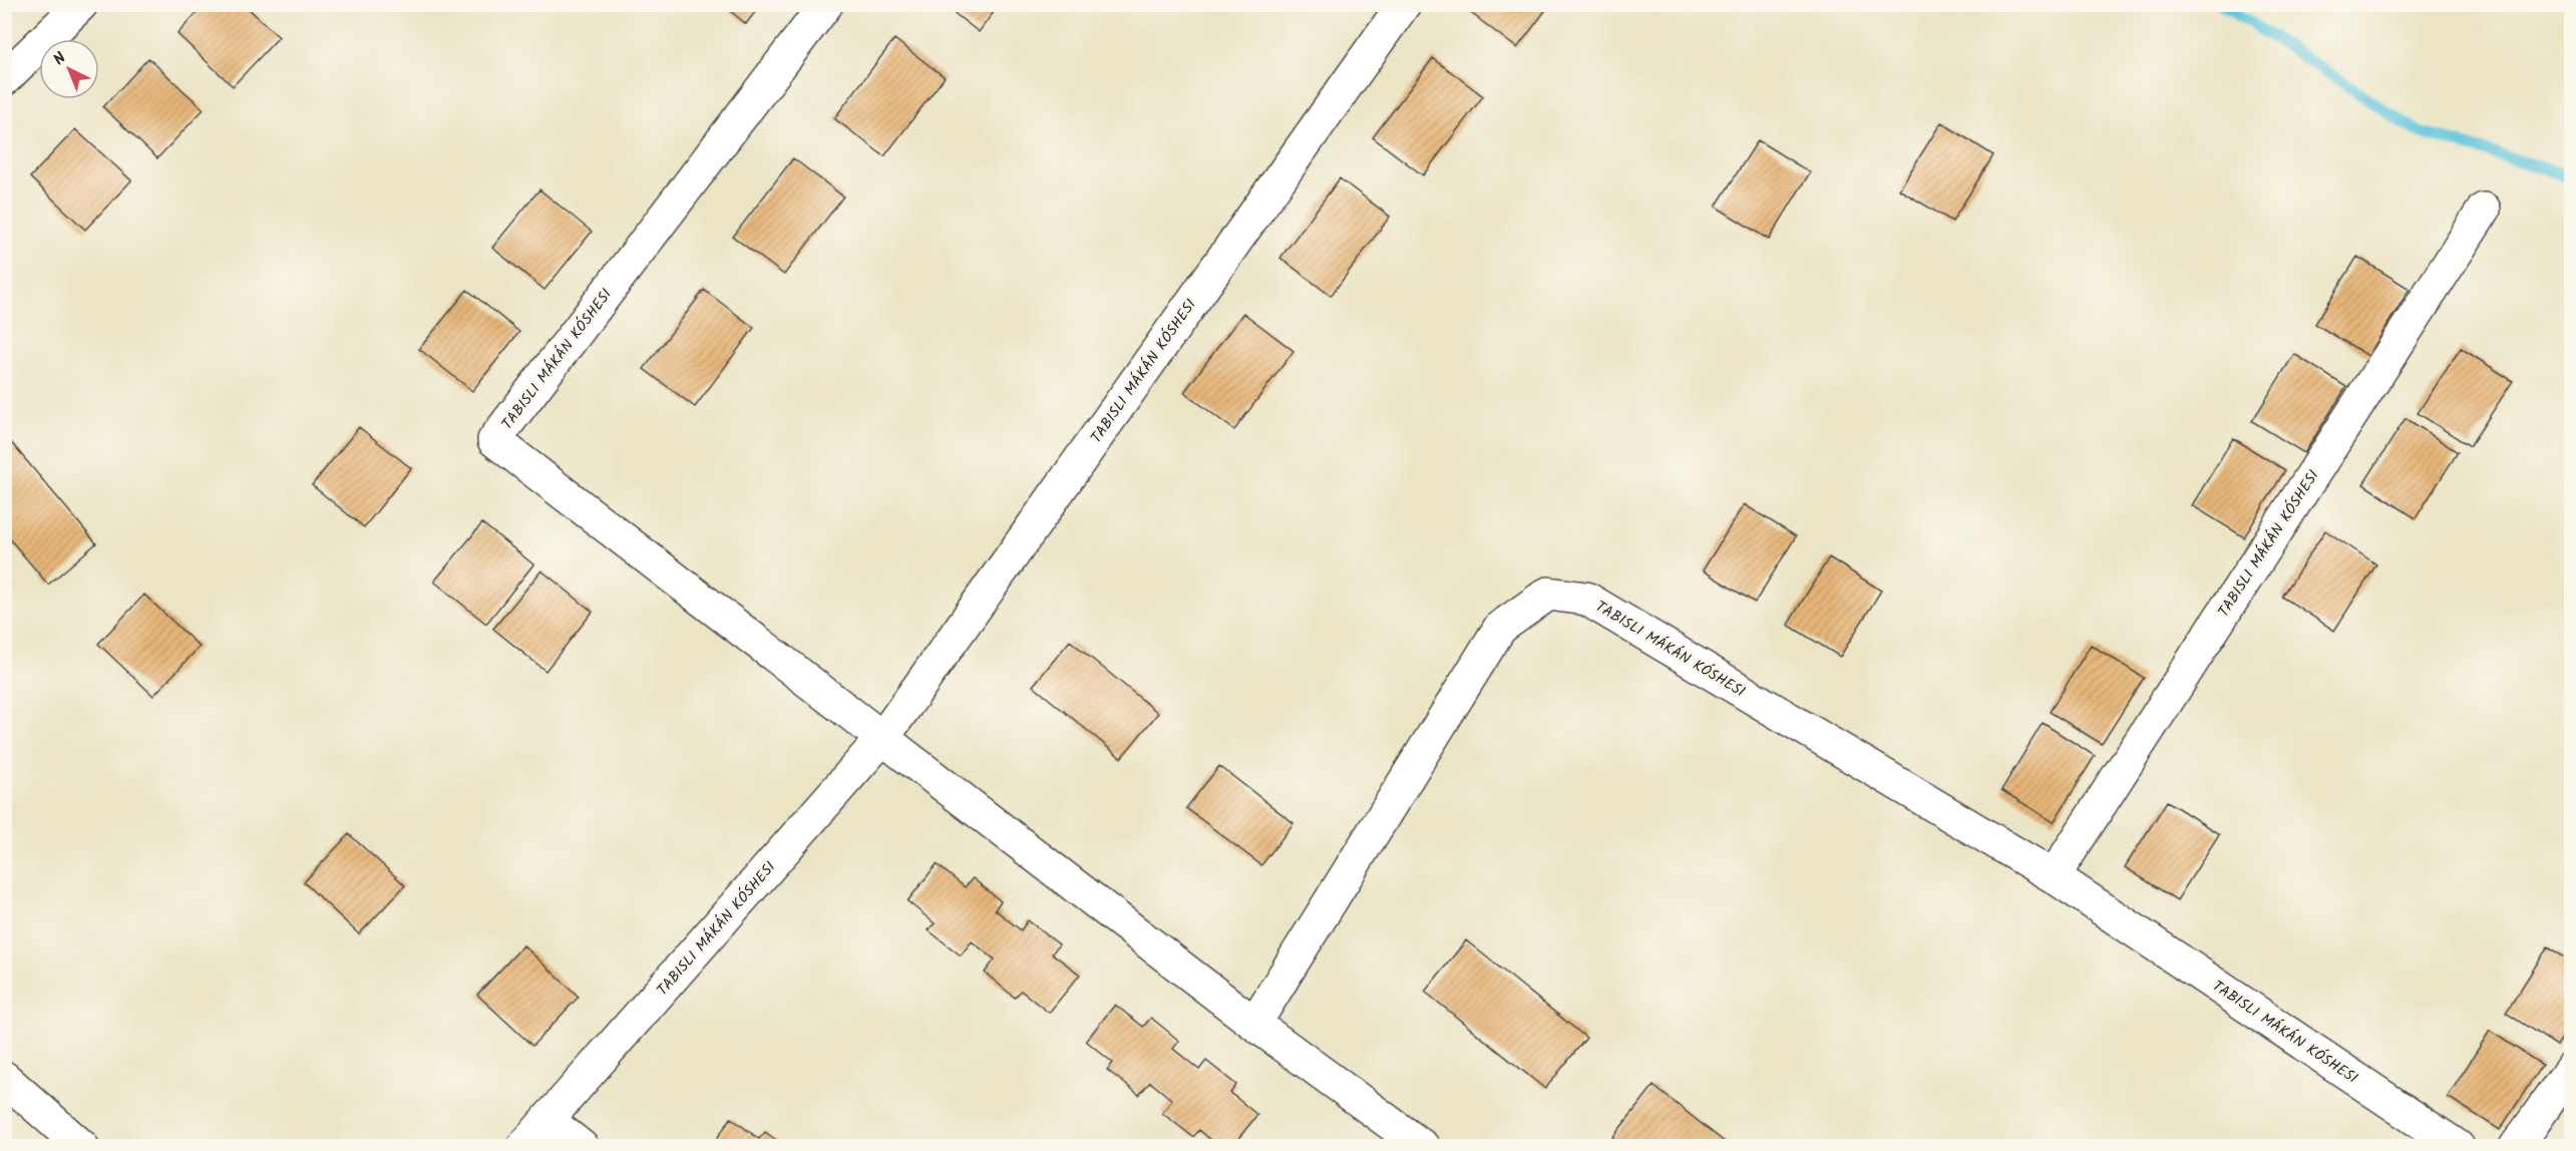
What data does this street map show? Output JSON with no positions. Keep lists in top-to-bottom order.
{
  "north": "top left"
}
